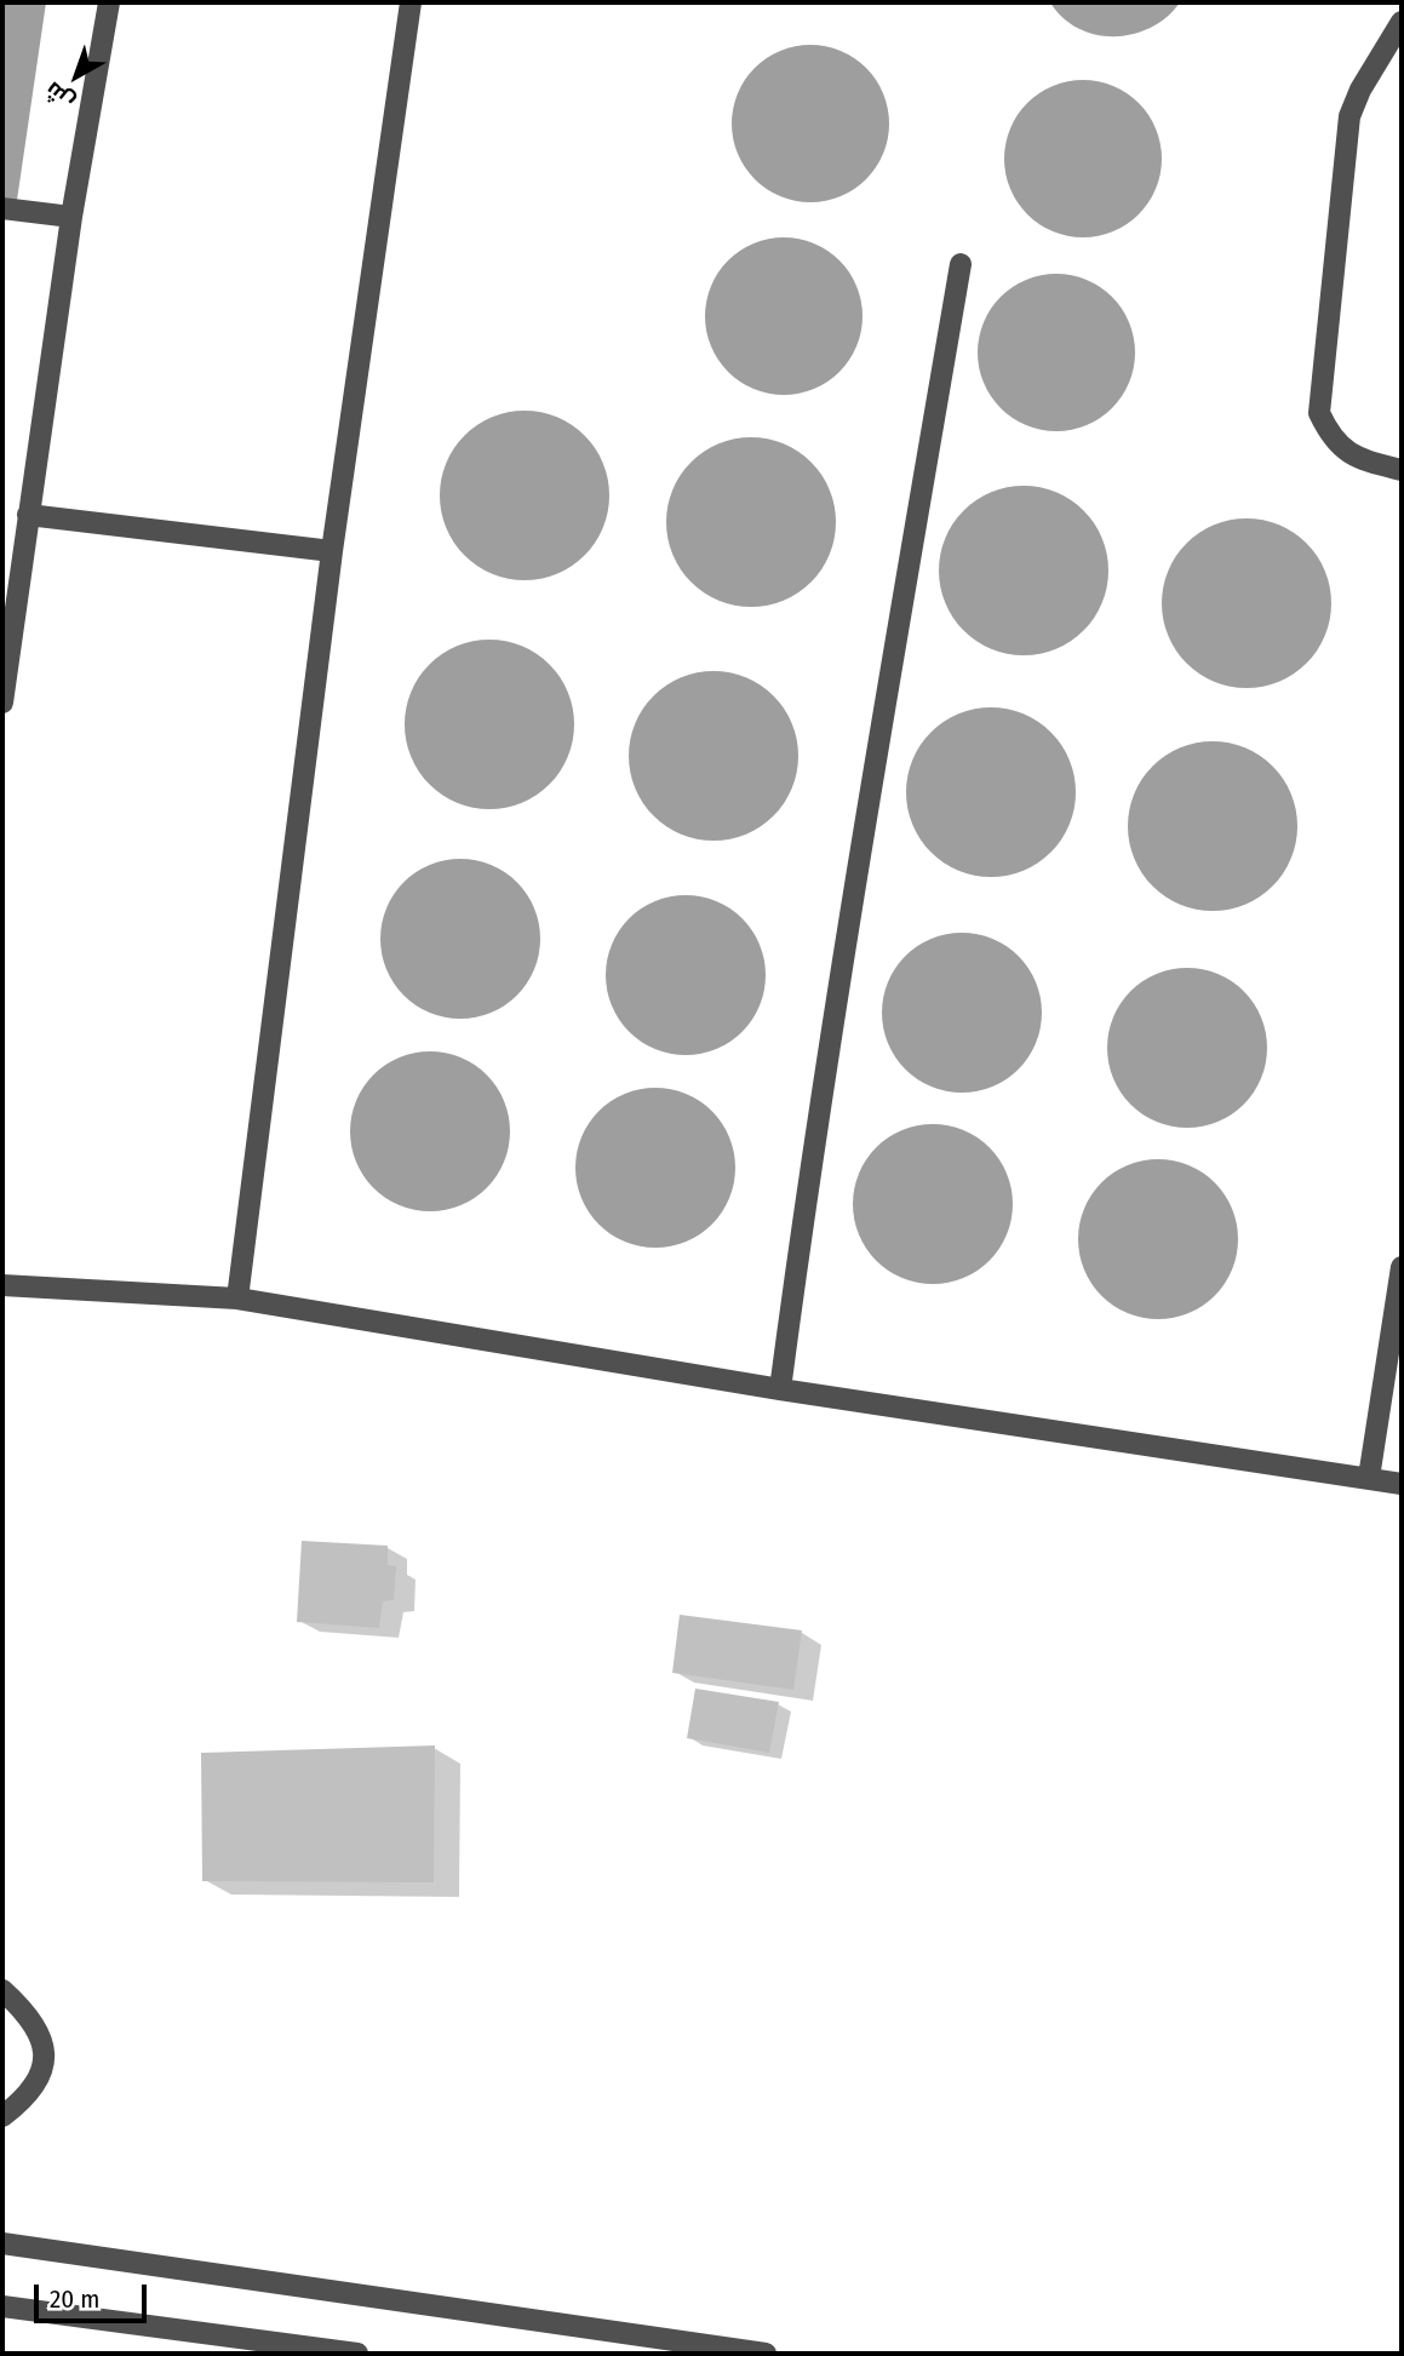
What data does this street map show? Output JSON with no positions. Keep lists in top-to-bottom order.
{
  "scale_bar": "20 m",
  "north": "bottom left"
}
